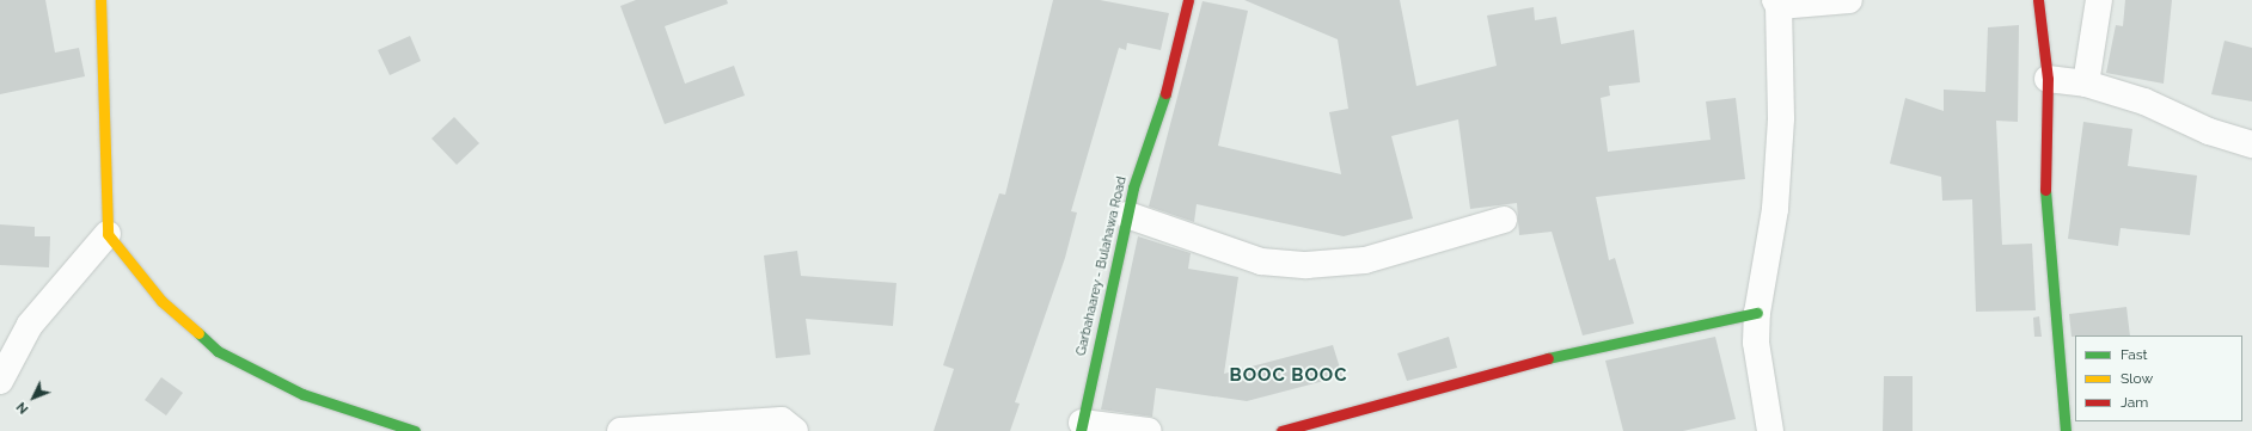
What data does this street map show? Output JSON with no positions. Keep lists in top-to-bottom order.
{
  "streets": {
    "street": ["Garbahaarey - Bulahawa Road"]
  },
  "districts": ["BOOC BOOC"],
  "legend": ["Fast", "Slow", "Jam"],
  "north": "bottom left"
}
